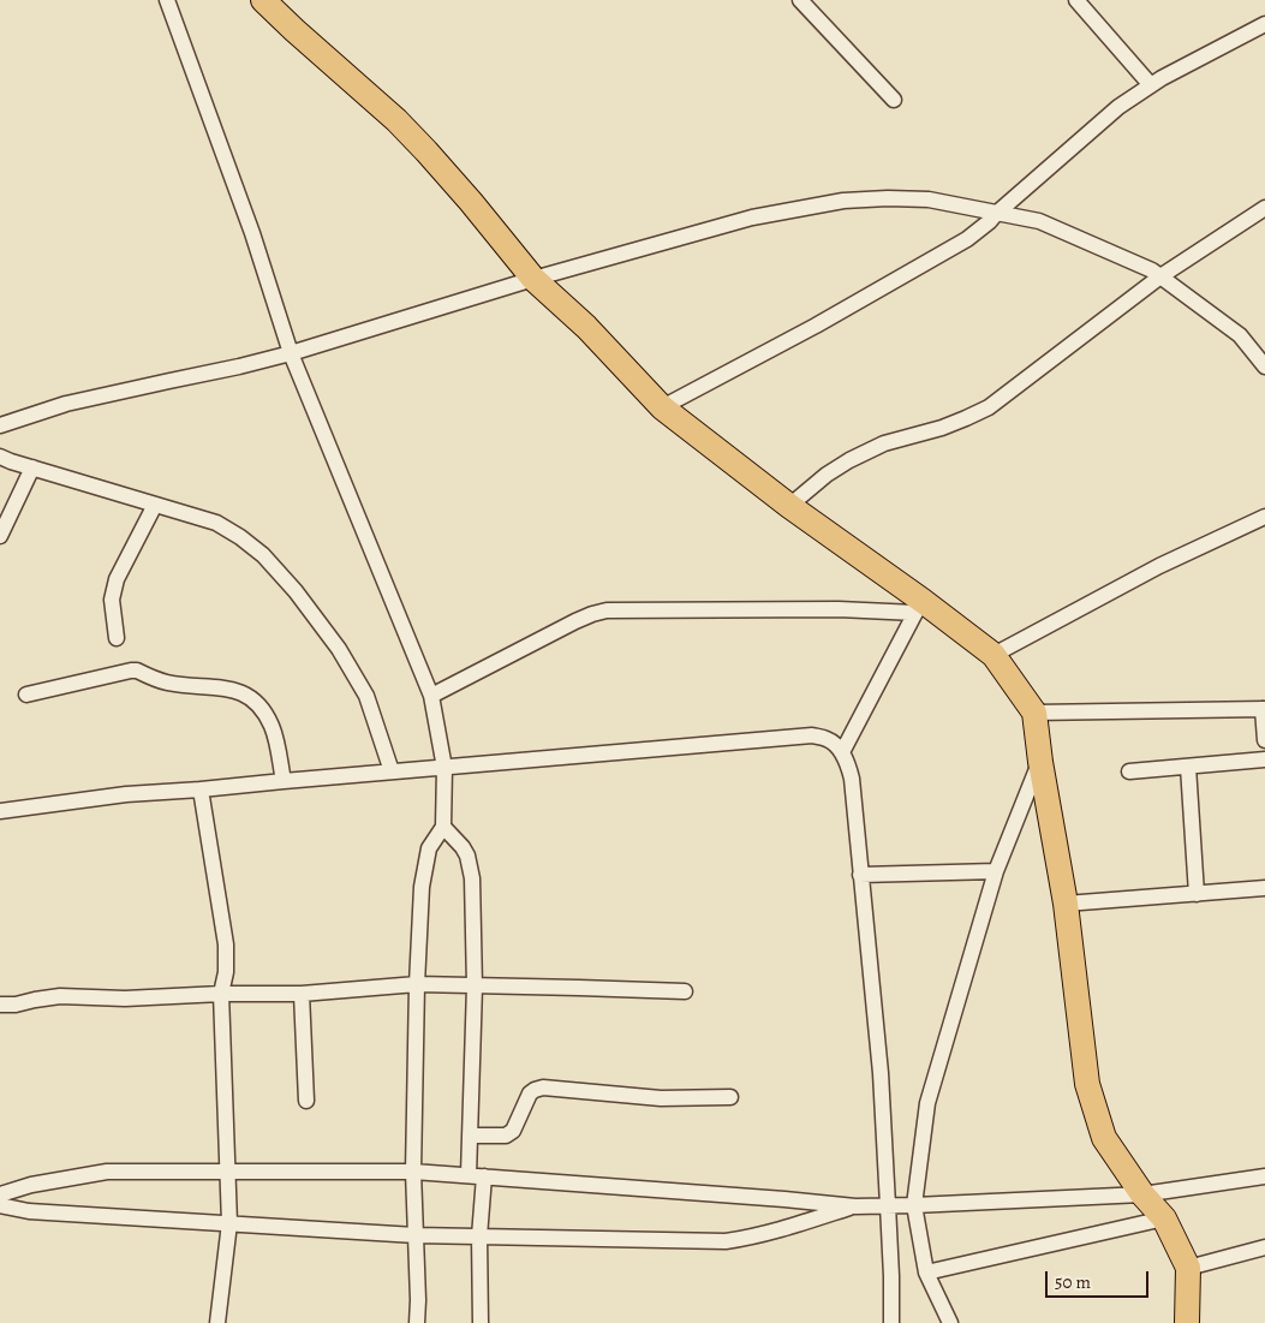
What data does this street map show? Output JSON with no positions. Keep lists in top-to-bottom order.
{
  "scale_bar": "50 m"
}
